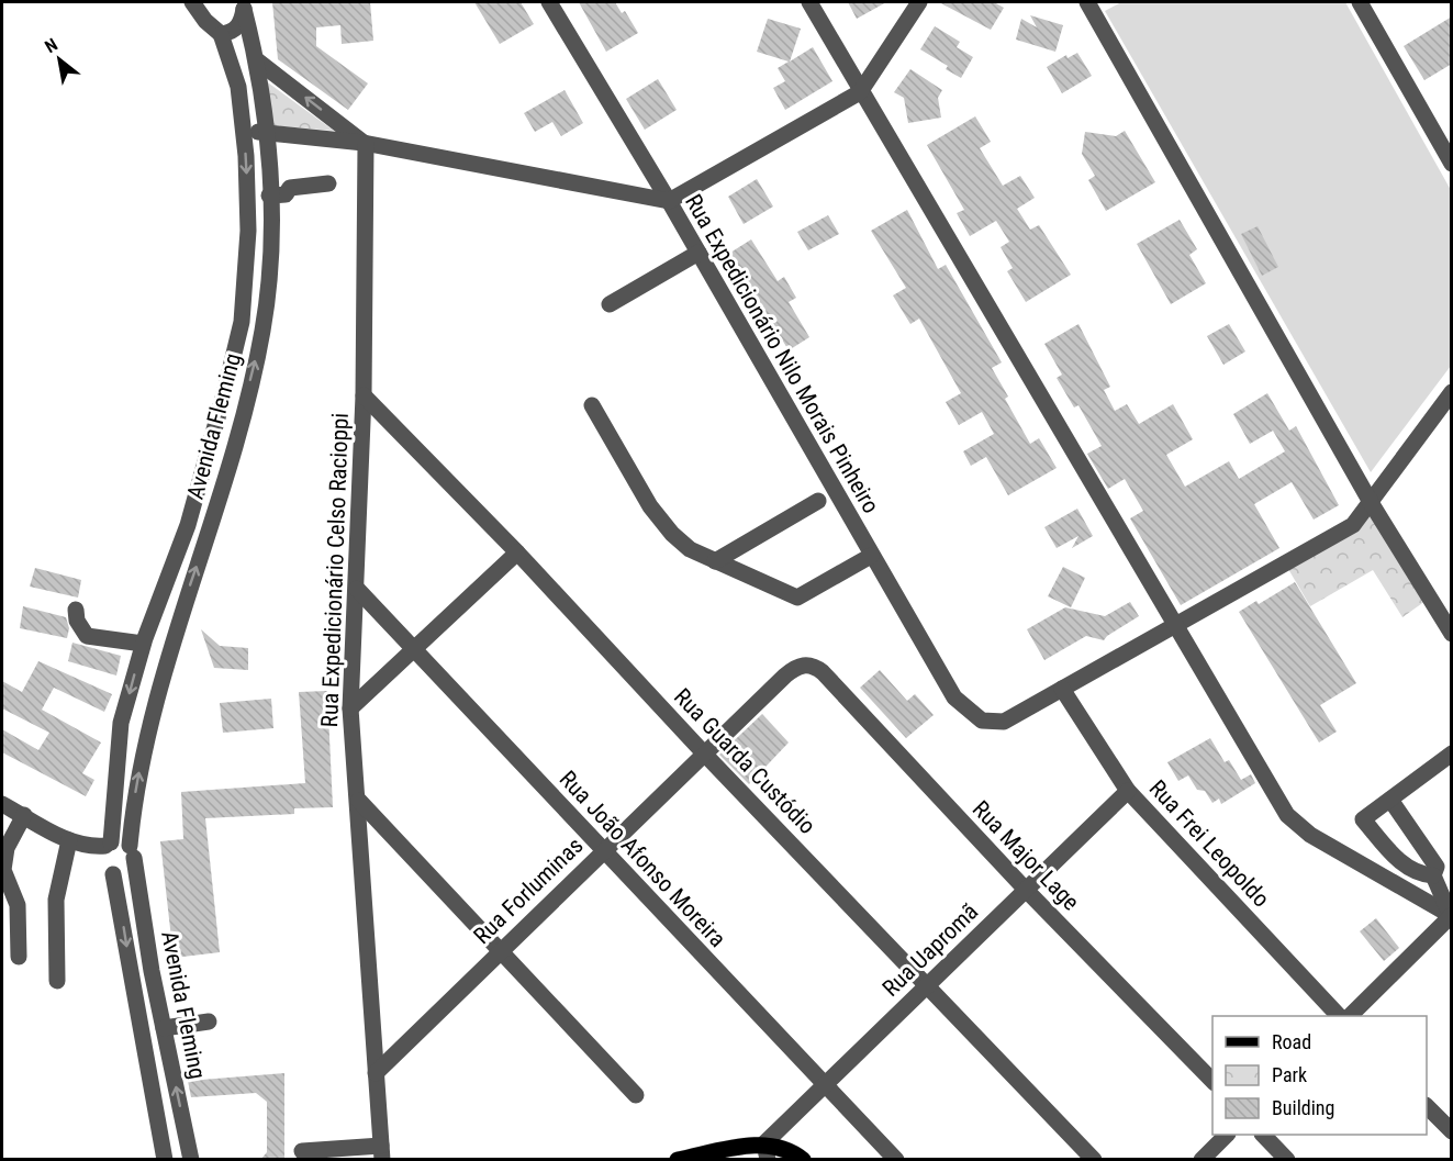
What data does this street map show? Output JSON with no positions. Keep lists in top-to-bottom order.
{
  "streets": {
    "street": [
      "Rua Expedicionário Nilo Morais Pinheiro",
      "Avenida Fleming",
      "Rua Expedicionário Celso Racioppi",
      "Rua Guarda Custódio",
      "Rua Frei Leopoldo",
      "Rua Major Lage",
      "Rua João Afonso Moreira",
      "Rua Forluminas",
      "Rua Uapromã"
    ]
  },
  "crossings": [
    ["Rua Expedicionário Nilo Morais Pinheiro", "Rua Frei Leopoldo"],
    ["Rua Expedicionário Celso Racioppi", "Rua Guarda Custódio"],
    ["Rua Expedicionário Celso Racioppi", "Rua João Afonso Moreira"],
    ["Rua Expedicionário Celso Racioppi", "Rua Forluminas"],
    ["Rua Guarda Custódio", "Rua Forluminas"],
    ["Rua Guarda Custódio", "Rua Uapromã"],
    ["Rua Frei Leopoldo", "Rua Uapromã"],
    ["Rua Major Lage", "Rua Forluminas"],
    ["Rua Major Lage", "Rua Uapromã"],
    ["Rua João Afonso Moreira", "Rua Forluminas"],
    ["Rua João Afonso Moreira", "Rua Uapromã"]
  ],
  "legend": ["Road", "Park", "Building"],
  "north": "top left"
}
